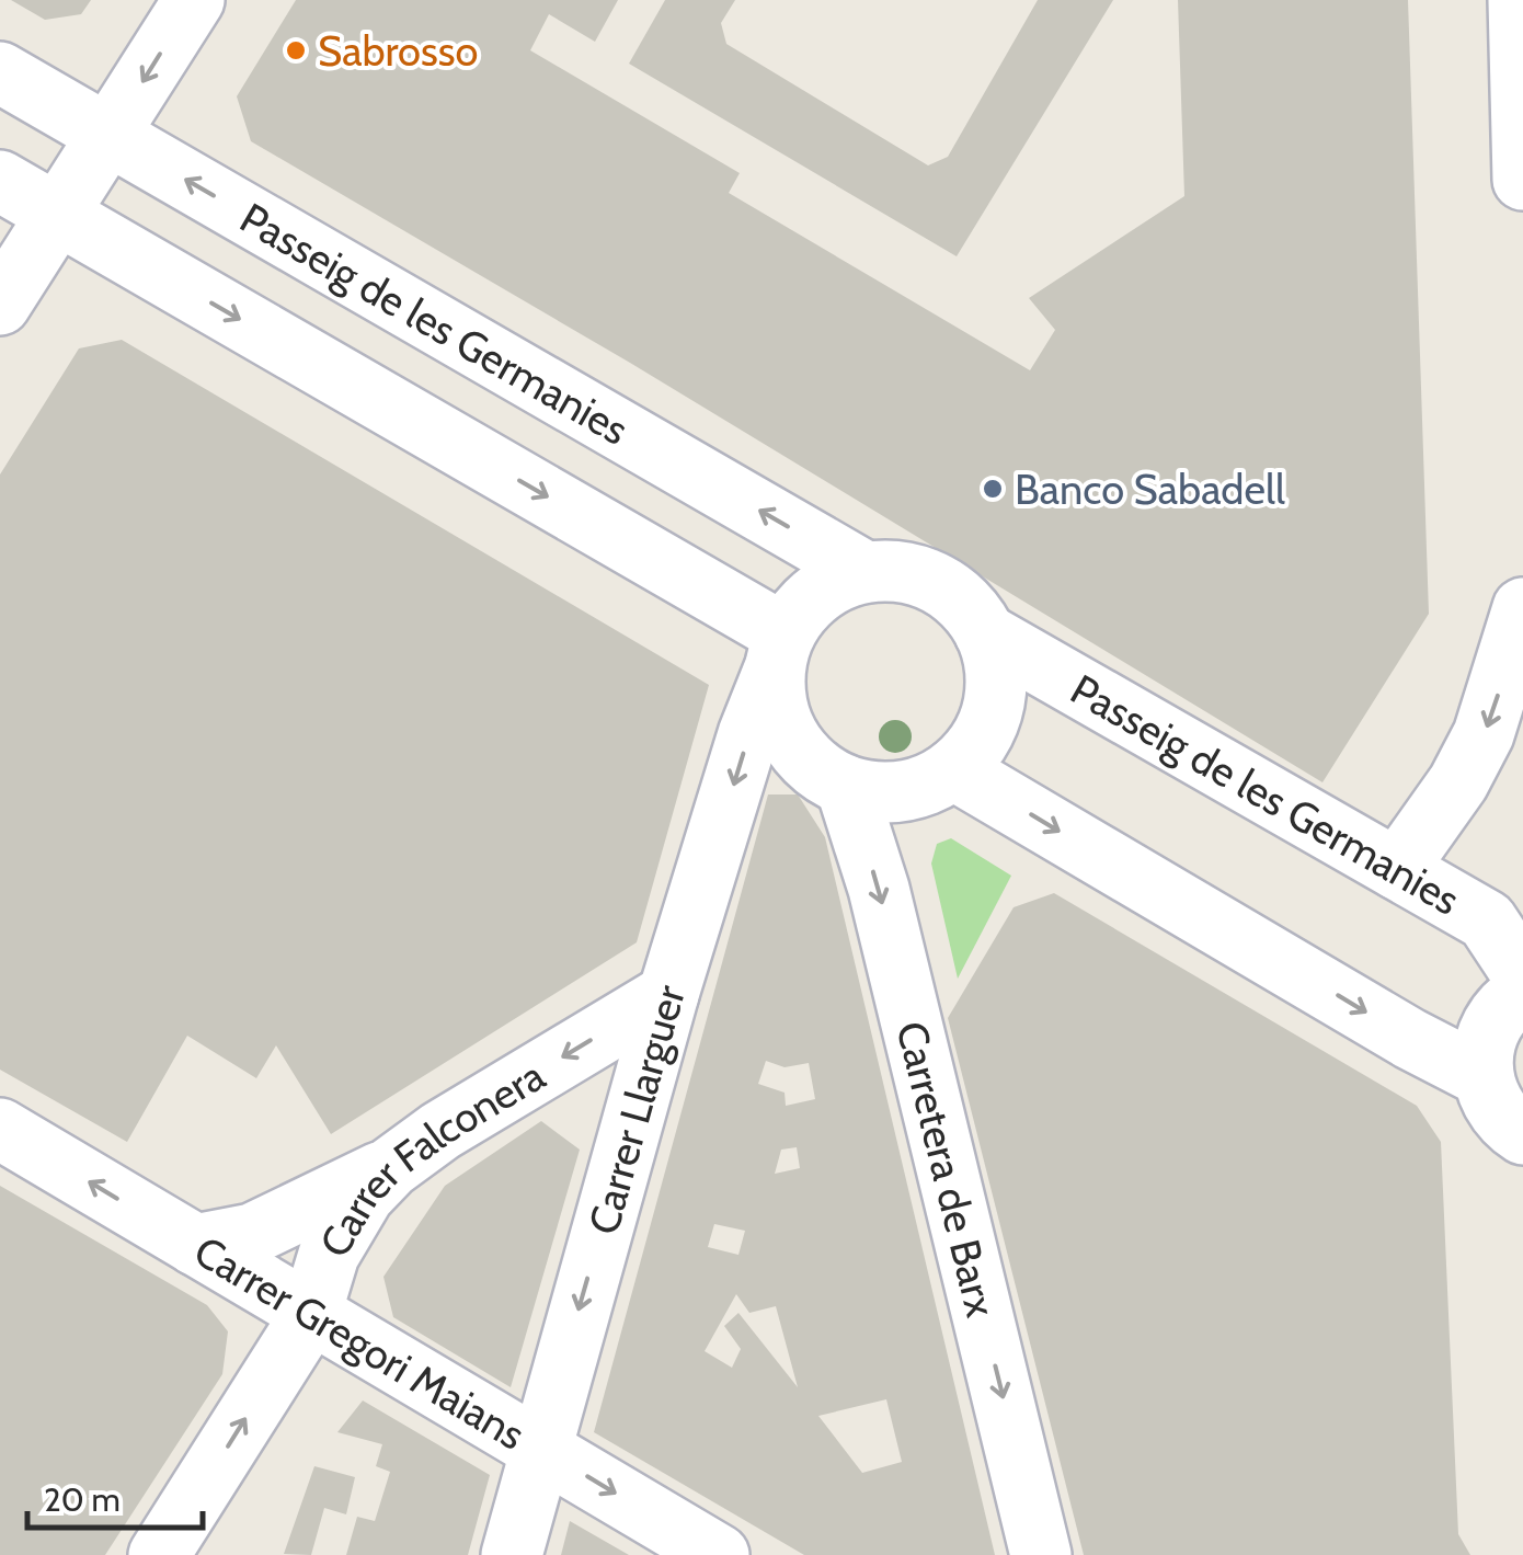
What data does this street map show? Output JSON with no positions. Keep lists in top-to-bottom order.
{
  "streets": {
    "street": [
      "Passeig de les Germanies",
      "Carrer Llarguer",
      "Carrer Falconera",
      "Carretera de Barx",
      "Carrer Gregori Maians"
    ]
  },
  "crossings": [
    ["Passeig de les Germanies", "Carrer Llarguer"],
    ["Passeig de les Germanies", "Carretera de Barx"],
    ["Carrer Llarguer", "Carrer Falconera"],
    ["Carrer Llarguer", "Carretera de Barx"],
    ["Carrer Llarguer", "Carrer Gregori Maians"],
    ["Carrer Falconera", "Carrer Gregori Maians"]
  ],
  "one_way": ["Carrer Llarguer", "Carretera de Barx"],
  "places": ["Sabrosso", "Banco Sabadell"],
  "scale_bar": "20 m"
}
